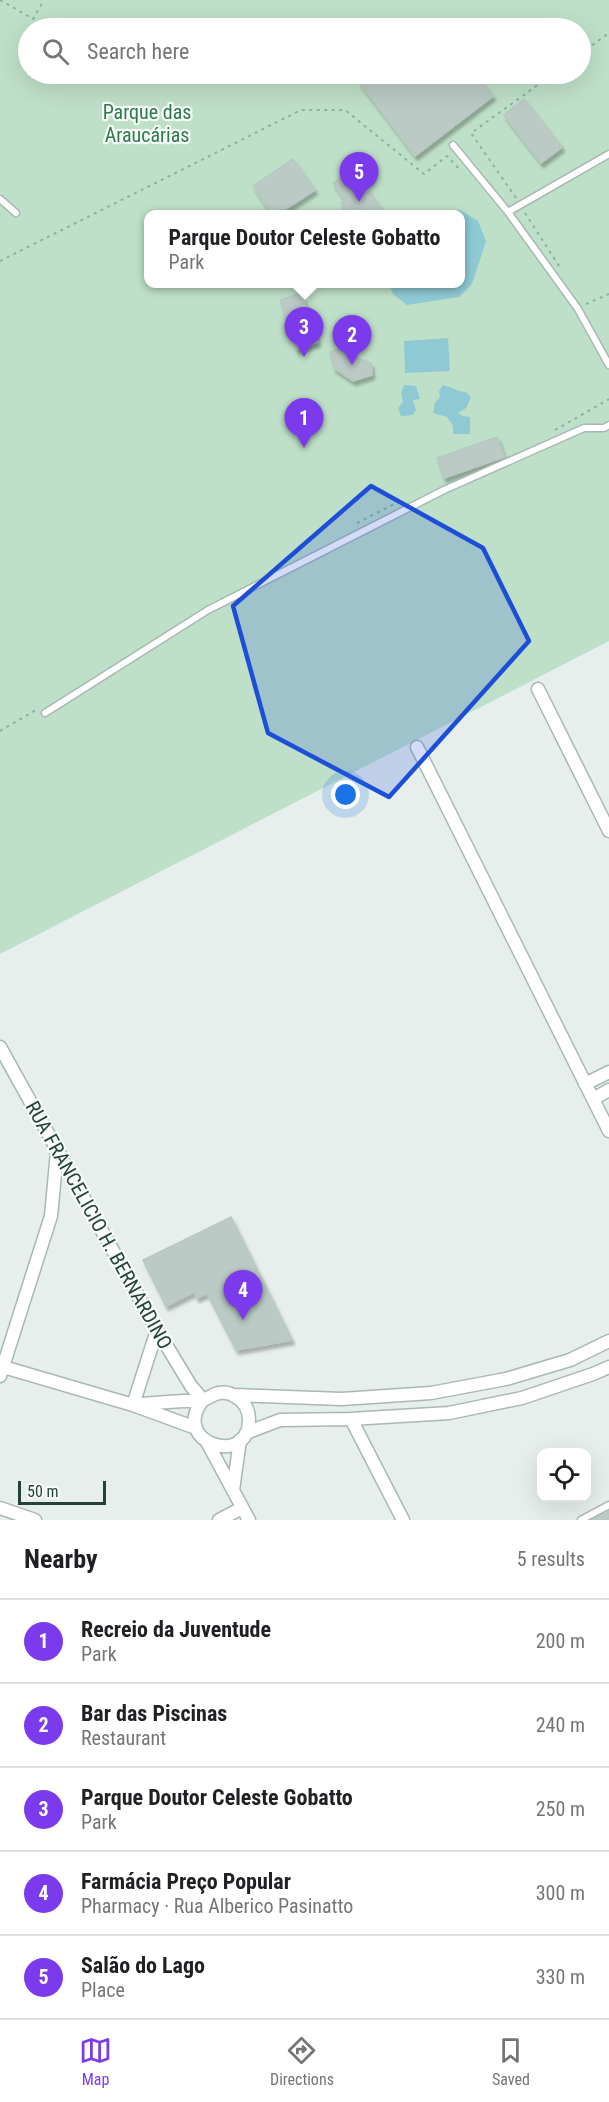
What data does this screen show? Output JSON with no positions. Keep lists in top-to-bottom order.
{
  "streets": {
    "street": ["RUA FRANCELICIO H. BERNARDINO"]
  },
  "parks": ["Parque das Araucárias"],
  "scale_bar": "50 m",
  "page": {
    "search": "Search here",
    "pins": [
      "5",
      "3",
      "2",
      "1",
      "4"
    ],
    "popup": ["Parque Doutor Celeste Gobatto", "Park"],
    "scale": "50 m",
    "heading": ["Nearby", "5 results"],
    "list": [
      {
        "mark": "1",
        "name": "Recreio da Juventude",
        "note": "Park",
        "value": "200 m"
      },
      {
        "mark": "2",
        "name": "Bar das Piscinas",
        "note": "Restaurant",
        "value": "240 m"
      },
      {
        "mark": "3",
        "name": "Parque Doutor Celeste Gobatto",
        "note": "Park",
        "value": "250 m"
      },
      {
        "mark": "4",
        "name": "Farmácia Preço Popular",
        "note": "Pharmacy · Rua Alberico Pasinatto",
        "value": "300 m"
      },
      {
        "mark": "5",
        "name": "Salão do Lago",
        "note": "Place",
        "value": "330 m"
      }
    ],
    "nav": ["Map", "Directions", "Saved"]
  }
}
